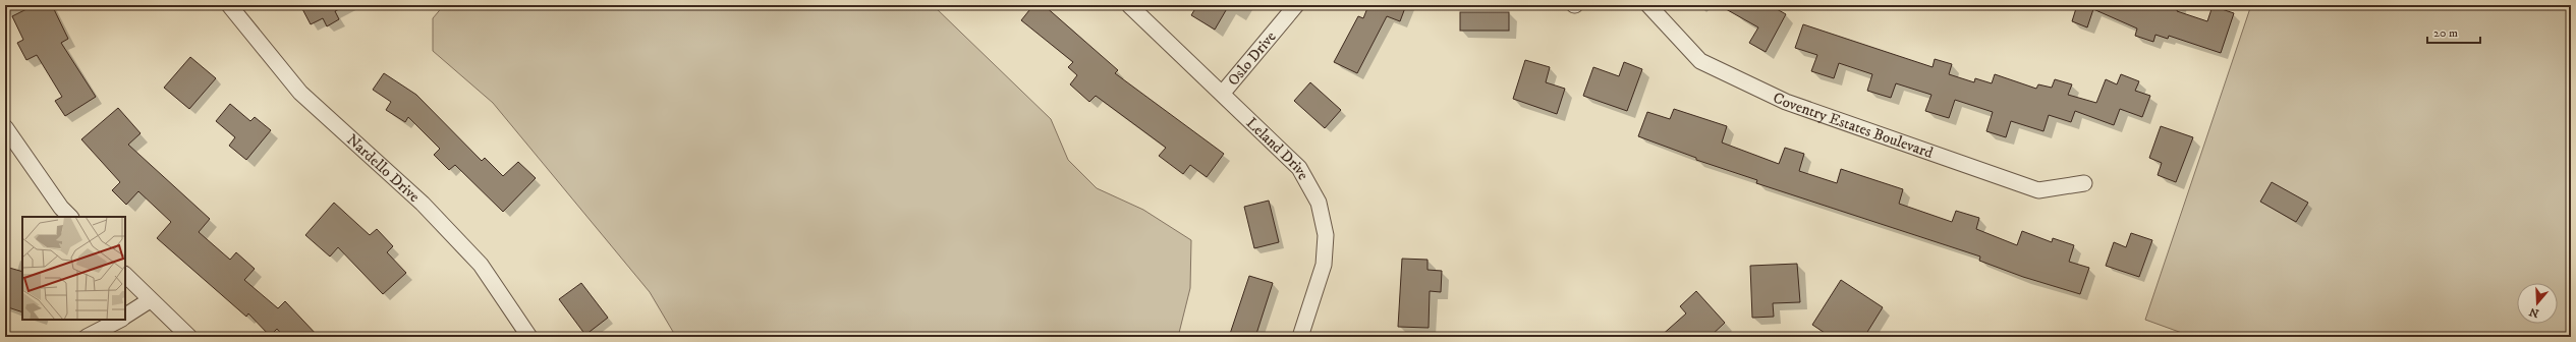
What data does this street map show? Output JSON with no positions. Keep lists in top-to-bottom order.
{
  "streets": {
    "street": [
      "Oslo Drive",
      "Coventry Estates Boulevard",
      "Leland Drive",
      "Nardello Drive"
    ]
  },
  "crossings": [
    ["Oslo Drive", "Leland Drive"]
  ],
  "scale_bar": "20 m",
  "north": "bottom"
}
